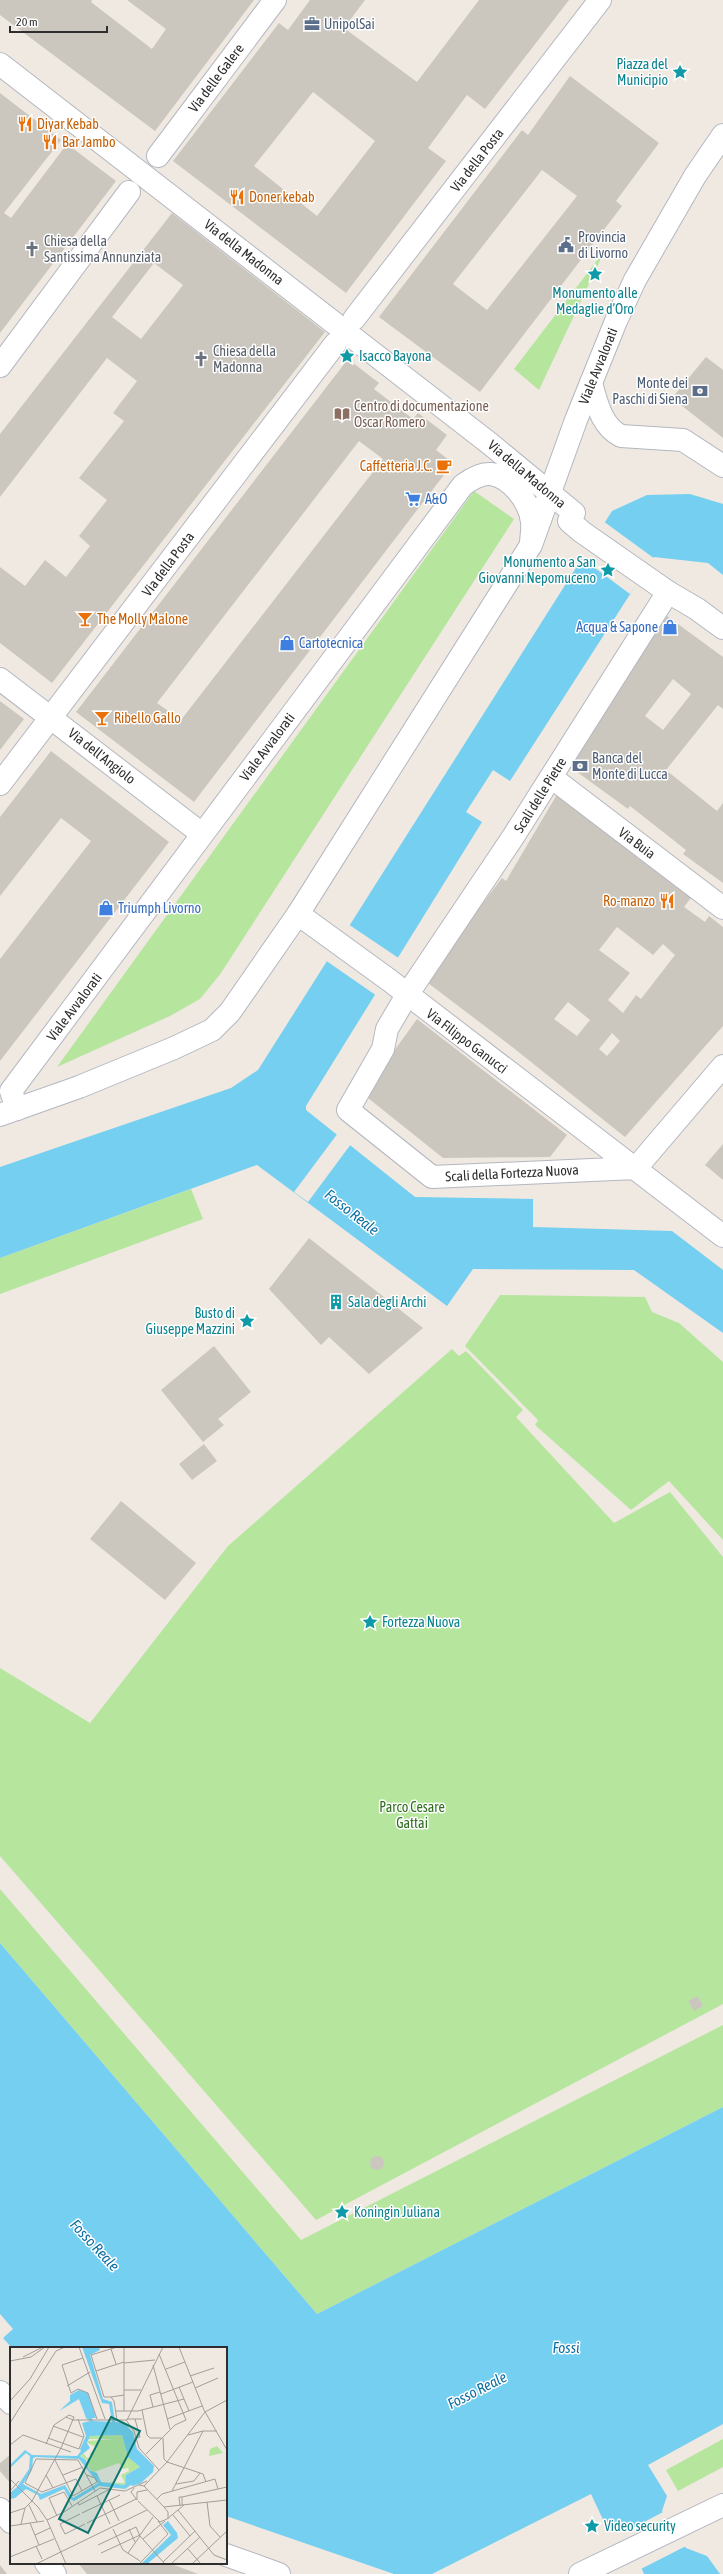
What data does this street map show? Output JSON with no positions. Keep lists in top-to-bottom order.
{
  "streets": {
    "street": [
      "Via delle Galere",
      "Via della Posta",
      "Via della Madonna",
      "Viale Avvalorati",
      "Via dell'Angiolo",
      "Scali delle Pietre",
      "Via Buia",
      "Via Filippo Ganucci",
      "Scali della Fortezza Nuova"
    ]
  },
  "crossings": [
    ["Via delle Galere", "Via della Madonna"],
    ["Via della Posta", "Via della Madonna"],
    ["Via della Posta", "Via dell'Angiolo"],
    ["Via della Madonna", "Viale Avvalorati"],
    ["Via della Madonna", "Scali delle Pietre"],
    ["Viale Avvalorati", "Via dell'Angiolo"],
    ["Viale Avvalorati", "Via Filippo Ganucci"],
    ["Scali delle Pietre", "Via Buia"],
    ["Scali delle Pietre", "Via Filippo Ganucci"],
    ["Scali delle Pietre", "Scali della Fortezza Nuova"],
    ["Via Filippo Ganucci", "Scali della Fortezza Nuova"]
  ],
  "water": ["Fosso Reale", "Fossi"],
  "parks": ["Parco Cesare Gattai"],
  "places": {
    "office": ["UnipolSai"],
    "place": [
      "Piazza del Municipio",
      "Monumento alle Medaglie d’Oro",
      "Isacco Bayona",
      "Monumento a San Giovanni Nepomuceno",
      "Busto di Giuseppe Mazzini",
      "Fortezza Nuova",
      "Koningin Juliana",
      "Video security"
    ],
    "restaurant": [
      "Diyar Kebab",
      "Bar Jambo",
      "Doner kebab",
      "Ro-manzo"
    ],
    "public building": ["Provincia di Livorno"],
    "church": ["Chiesa della Santissima Annunziata", "Chiesa della Madonna"],
    "bank": ["Monte dei Paschi di Siena", "Banca del Monte di Lucca"],
    "library": ["Centro di documentazione Oscar Romero"],
    "cafe": ["Caffetteria J.C."],
    "supermarket": ["A&O"],
    "bar": ["The Molly Malone", "Ribello Gallo"],
    "shop": ["Acqua & Sapone", "Cartotecnica", "Triumph Livorno"],
    "building": ["Sala degli Archi"]
  },
  "scale_bar": "20 m"
}
